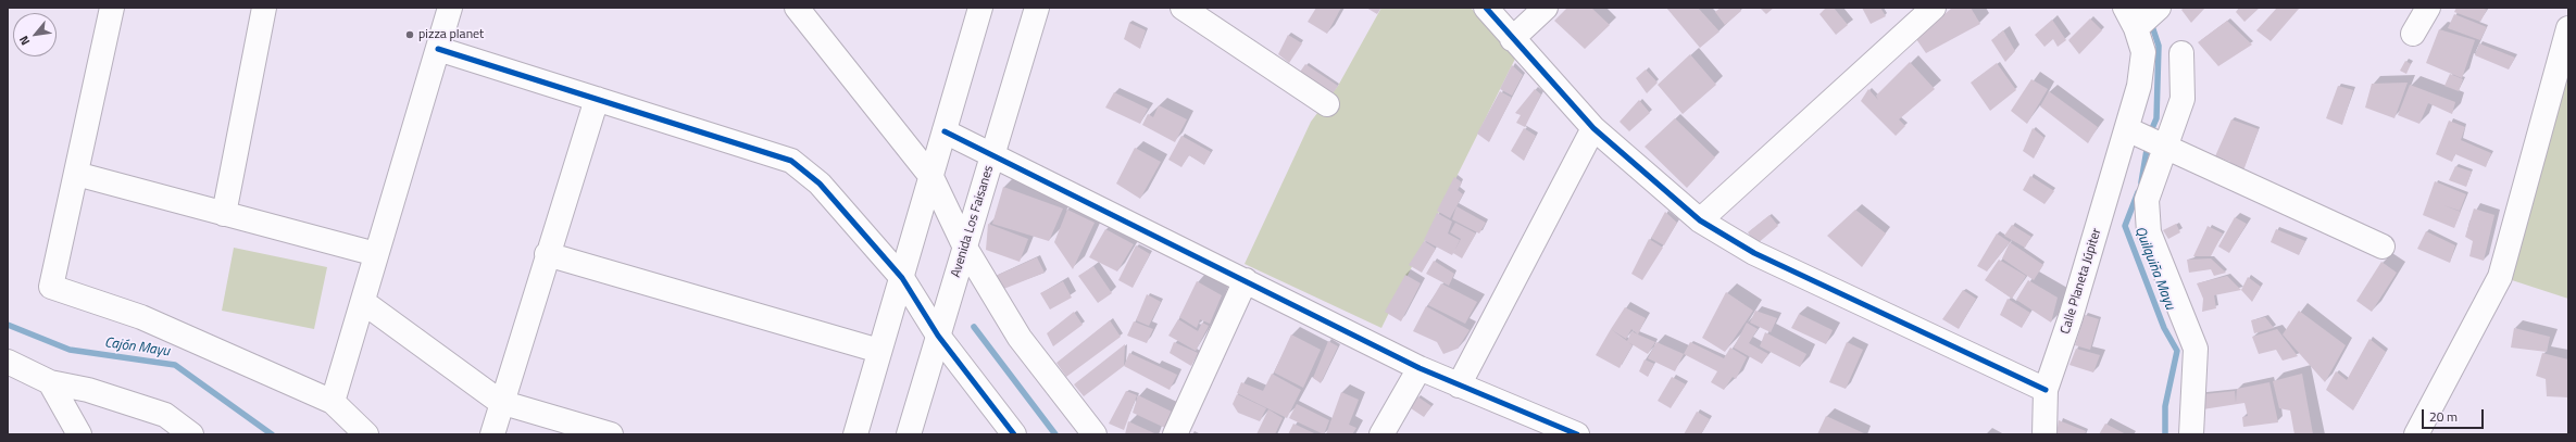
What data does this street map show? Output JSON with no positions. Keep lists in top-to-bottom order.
{
  "streets": {
    "street": ["Avenida Los Faisanes", "Calle Planeta Júpiter"]
  },
  "water": ["Quilquiña Mayu", "Cajón Mayu"],
  "places": ["pizza planet"],
  "scale_bar": "20 m",
  "north": "bottom left"
}
